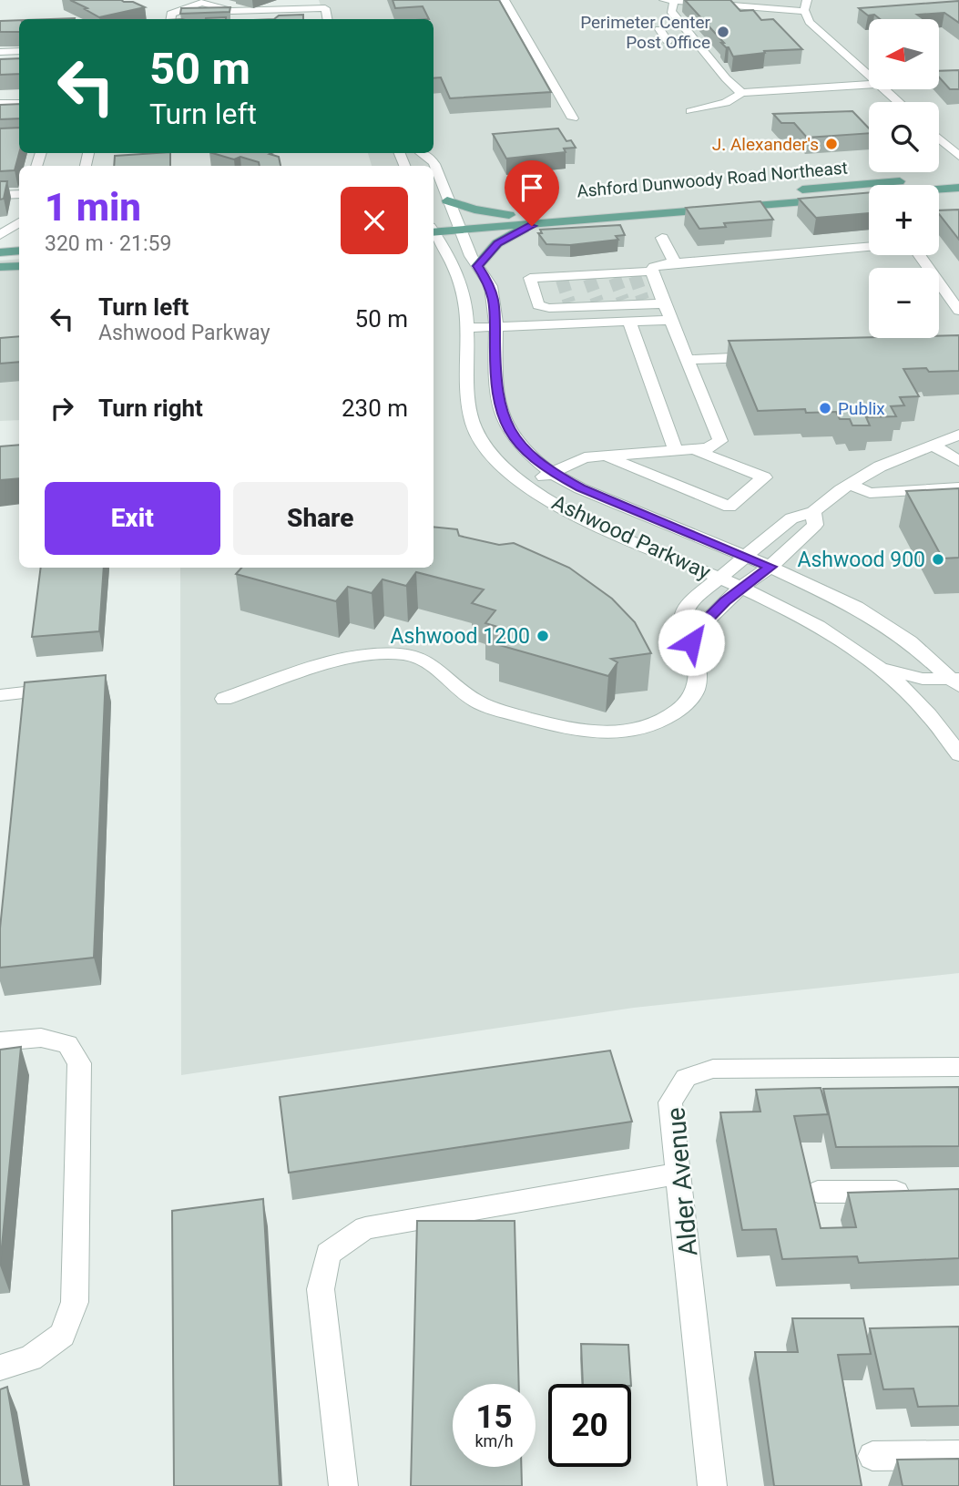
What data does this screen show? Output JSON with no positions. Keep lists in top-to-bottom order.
{
  "streets": {
    "main road": ["Ashford Dunwoody Road Northeast"],
    "street": ["Ashwood Parkway", "Alder Avenue"]
  },
  "crossings": [
    ["Ashford Dunwoody Road Northeast", "Ashwood Parkway"]
  ],
  "places": [
    "Perimeter Center Post Office",
    "J. Alexander's",
    "Publix",
    "Ashwood 900",
    "Ashwood 1200"
  ],
  "north": "left",
  "page": {
    "map_buttons": ["+", "−"],
    "turn": ["50 m", "Turn left"],
    "heading": ["1 min", "320 m · 21:59"],
    "list": [
      {
        "name": "Turn left",
        "note": "Ashwood Parkway",
        "value": "50 m"
      },
      {
        "name": "Turn right",
        "value": "230 m"
      }
    ],
    "buttons": ["Exit", "Share"],
    "speed": "15 km/h",
    "limit": "20"
  }
}
